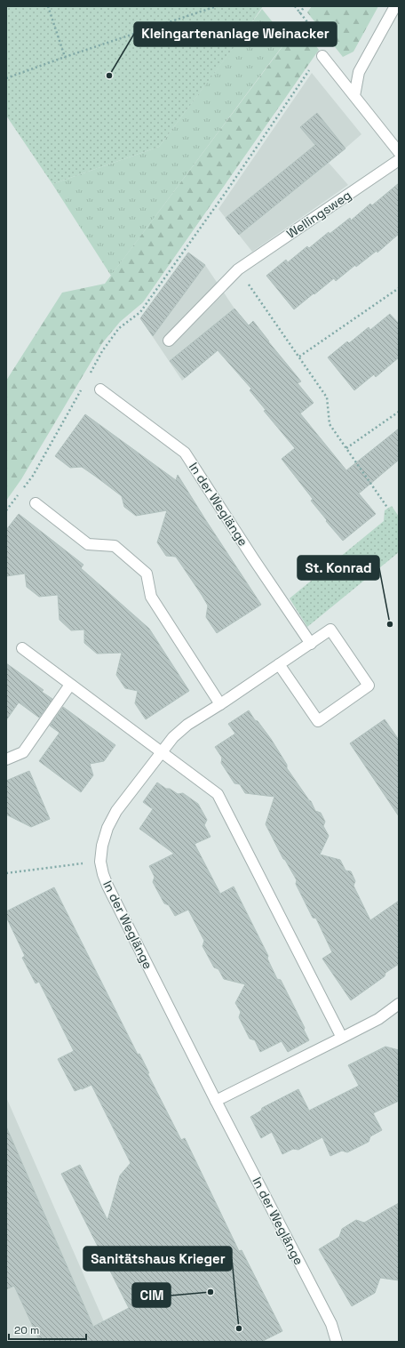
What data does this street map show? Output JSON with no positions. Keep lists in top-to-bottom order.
{
  "streets": {
    "street": ["Wellingsweg", "In der Weglänge"]
  },
  "places": [
    "Kleingartenanlage Weinacker",
    "St. Konrad",
    "CIM",
    "Sanitätshaus Krieger"
  ],
  "scale_bar": "20 m"
}
